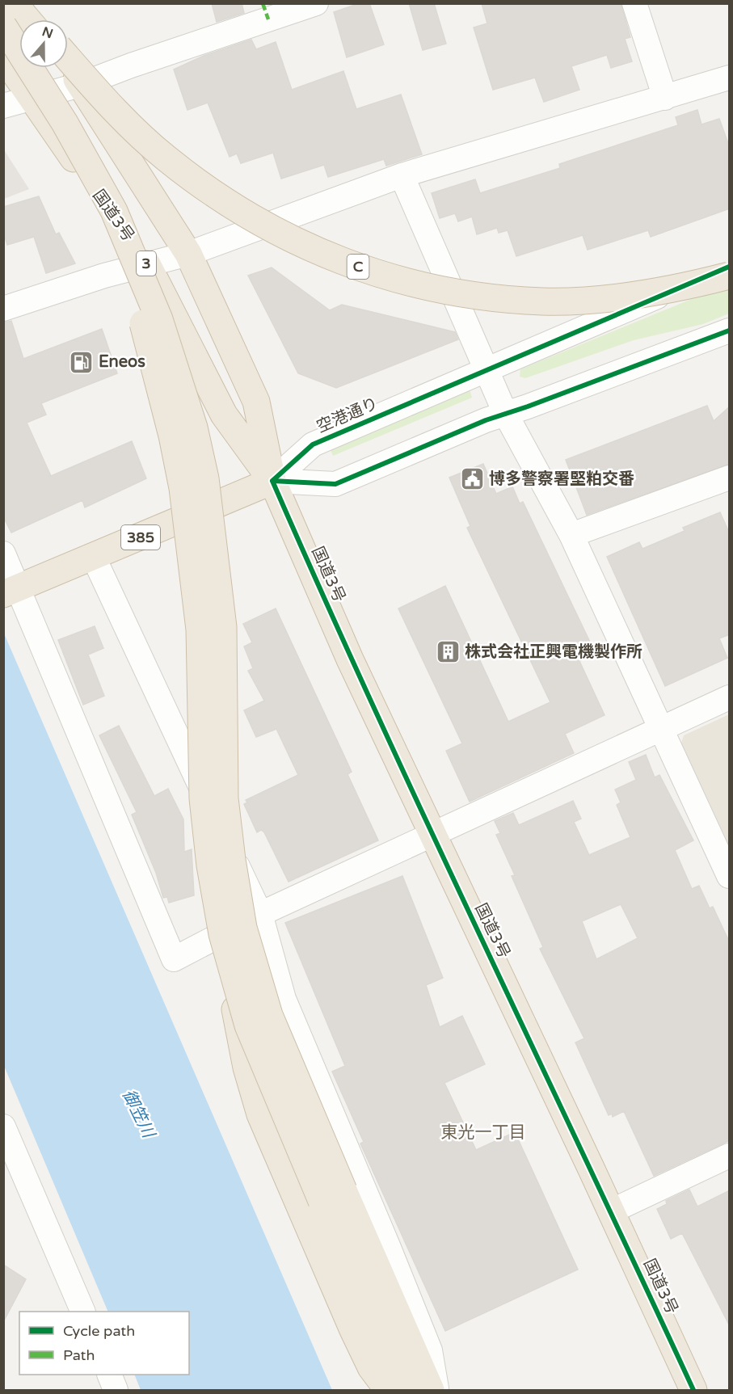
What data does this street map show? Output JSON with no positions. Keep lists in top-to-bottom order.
{
  "streets": {
    "highway": [
      "国道3号",
      "3",
      "C",
      "空港通り",
      "385"
    ]
  },
  "crossings": [
    ["国道3号", "空港通り"]
  ],
  "districts": ["東光一丁目"],
  "water": ["御笠川"],
  "places": {
    "fuel station": ["Eneos"],
    "public building": ["博多警察署堅粕交番"],
    "building": ["株式会社正興電機製作所"]
  },
  "legend": ["Cycle path", "Path"],
  "north": "top"
}
